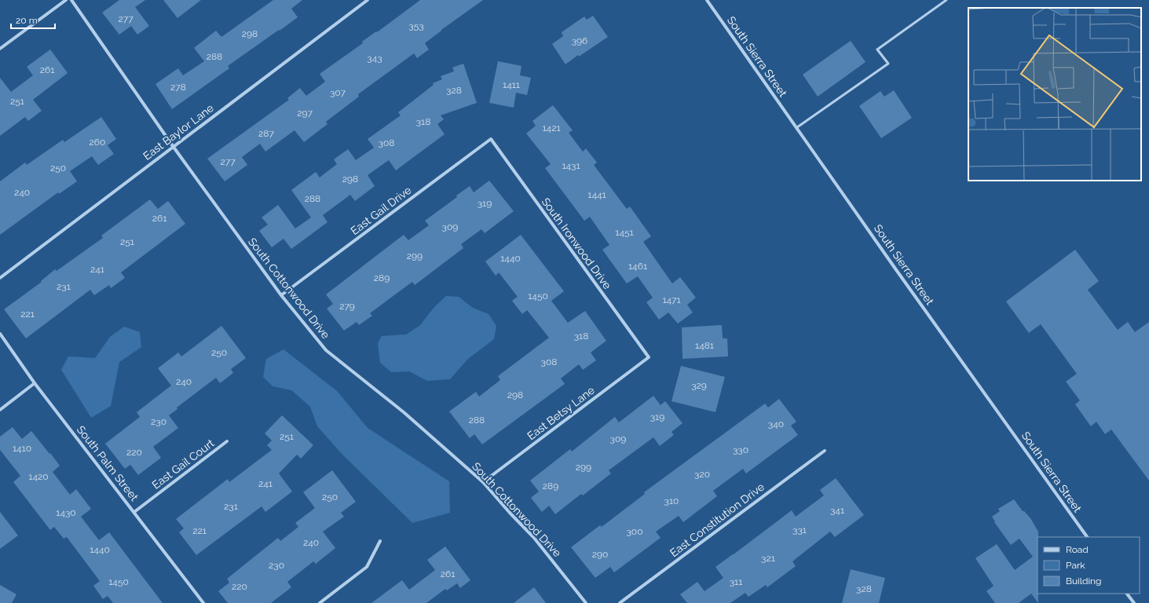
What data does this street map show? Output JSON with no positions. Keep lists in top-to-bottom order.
{
  "streets": {
    "street": [
      "South Sierra Street",
      "East Baylor Lane",
      "East Gail Drive",
      "South Ironwood Drive",
      "South Cottonwood Drive",
      "East Betsy Lane",
      "South Palm Street",
      "East Gail Court",
      "East Constitution Drive"
    ]
  },
  "crossings": [
    ["East Baylor Lane", "South Cottonwood Drive"],
    ["East Gail Drive", "South Ironwood Drive"],
    ["East Gail Drive", "South Cottonwood Drive"],
    ["South Ironwood Drive", "East Betsy Lane"],
    ["South Cottonwood Drive", "East Betsy Lane"],
    ["South Palm Street", "East Gail Court"]
  ],
  "house_numbers": [
    "277",
    "353",
    "298",
    "396",
    "288",
    "343",
    "261",
    "1411",
    "278",
    "328",
    "307",
    "251",
    "297",
    "318",
    "1421",
    "287",
    "260",
    "308",
    "277",
    "1431",
    "250",
    "298",
    "240",
    "1441",
    "288",
    "319",
    "261",
    "309",
    "1451",
    "251",
    "299",
    "1440",
    "1461",
    "241",
    "289",
    "231",
    "1450",
    "1471",
    "279",
    "221",
    "318",
    "1481",
    "250",
    "308",
    "240",
    "329",
    "298",
    "319",
    "288",
    "230",
    "340",
    "251",
    "309",
    "1410",
    "330",
    "220",
    "299",
    "320",
    "1420",
    "241",
    "289",
    "250",
    "310",
    "231",
    "341",
    "1430",
    "331",
    "221",
    "300",
    "240",
    "1440",
    "290",
    "321",
    "230",
    "261",
    "1450",
    "311",
    "220",
    "328"
  ],
  "legend": ["Road", "Park", "Building"],
  "scale_bar": "20 m"
}
